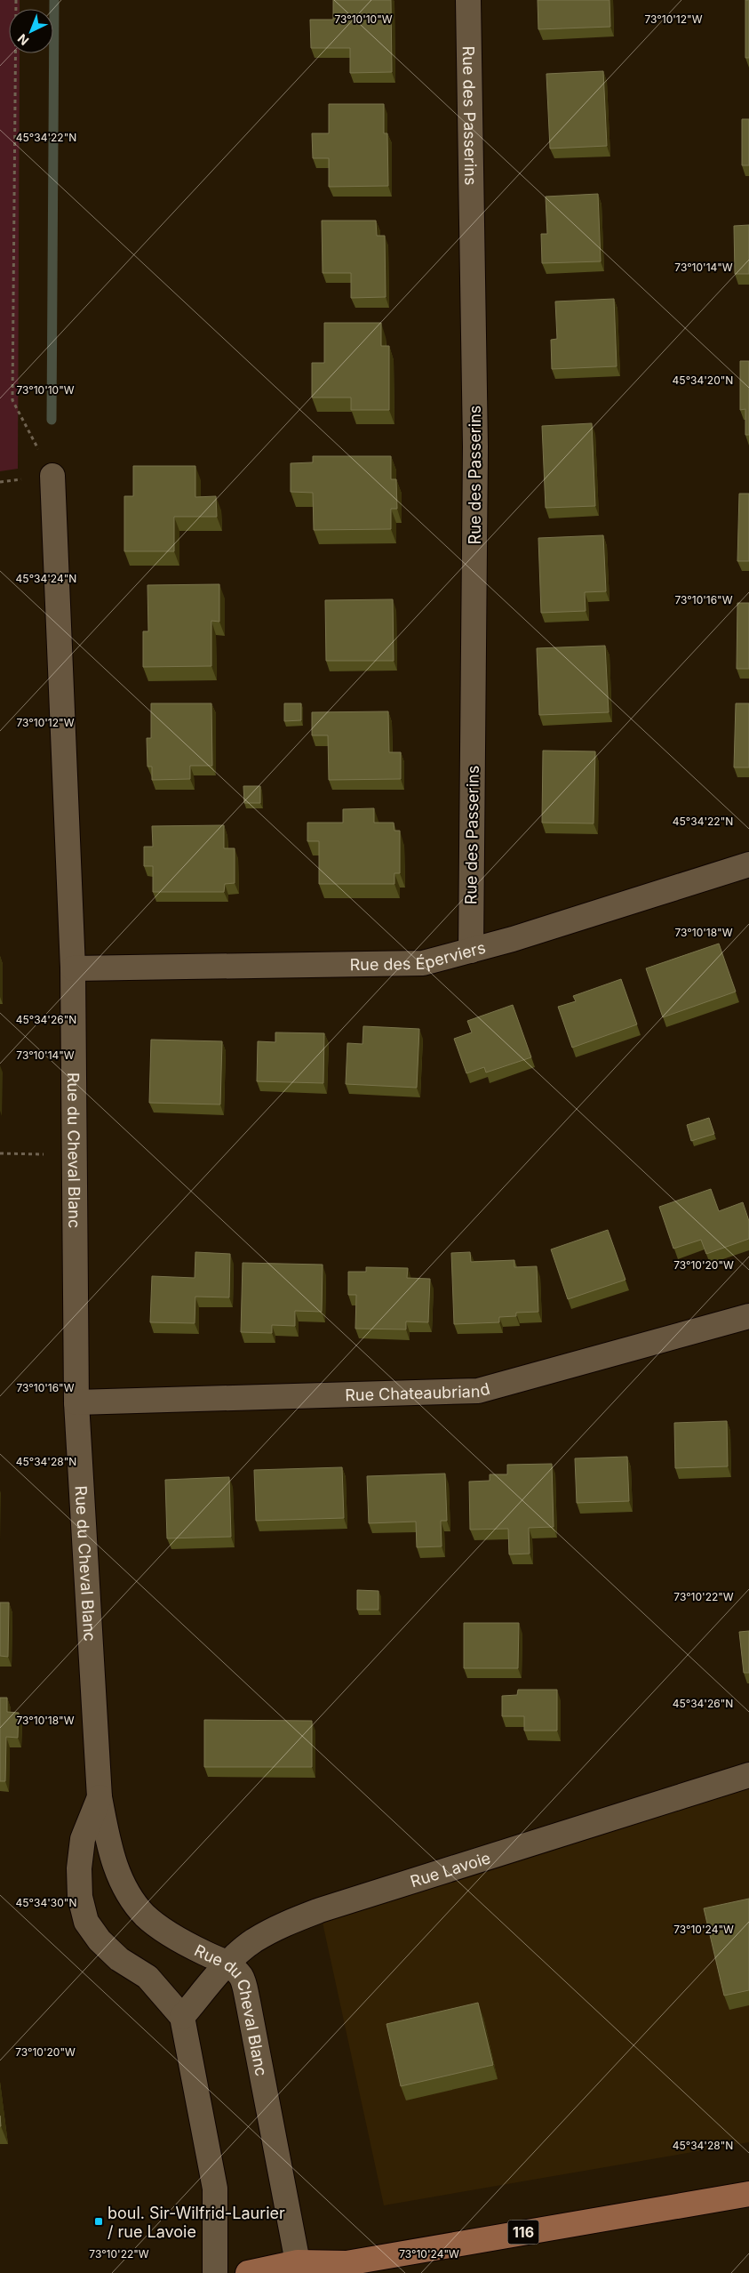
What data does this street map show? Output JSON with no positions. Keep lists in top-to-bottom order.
{
  "streets": {
    "main road": ["116"],
    "street": [
      "Rue des Passerins",
      "Rue des Éperviers",
      "Rue du Cheval Blanc",
      "Rue Chateaubriand",
      "Rue Lavoie"
    ]
  },
  "crossings": [
    ["Rue des Passerins", "Rue des Éperviers"],
    ["Rue des Éperviers", "Rue du Cheval Blanc"],
    ["Rue du Cheval Blanc", "Rue Chateaubriand"],
    ["Rue du Cheval Blanc", "Rue Lavoie"],
    ["Rue du Cheval Blanc", "116"]
  ],
  "places": {
    "transit": ["boul. Sir-Wilfrid-Laurier / rue Lavoie"]
  },
  "north": "bottom left",
  "coordinates": [
    "73°10'10\"W",
    "73°10'12\"W",
    "45°34'22\"N",
    "73°10'14\"W",
    "45°34'20\"N",
    "45°34'24\"N",
    "73°10'16\"W",
    "73°10'18\"W",
    "45°34'26\"N",
    "73°10'20\"W",
    "45°34'28\"N",
    "73°10'22\"W",
    "45°34'30\"N",
    "73°10'24\"W"
  ]
}
